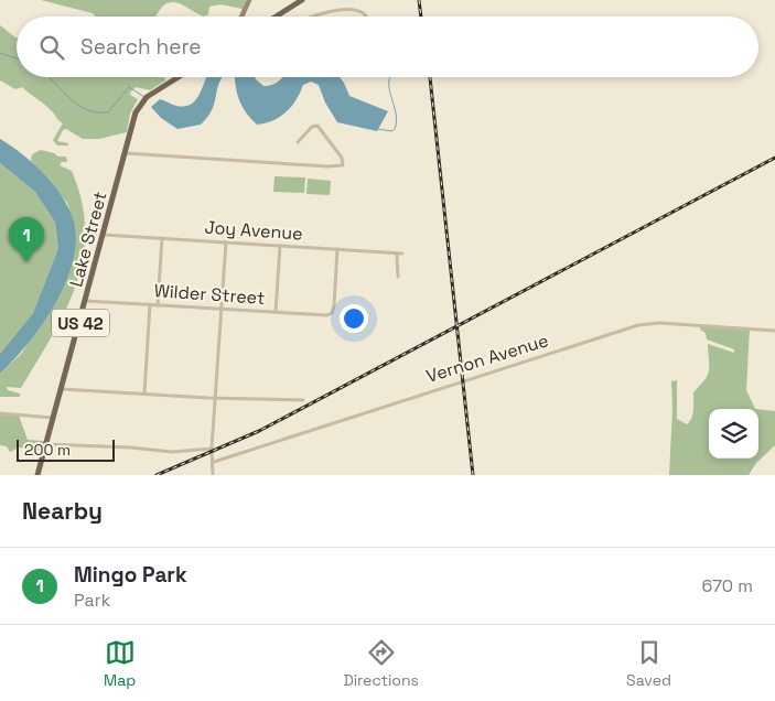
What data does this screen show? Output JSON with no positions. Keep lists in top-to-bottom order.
{
  "streets": {
    "main road": ["Lake Street", "US 42"],
    "street": ["Joy Avenue", "Wilder Street", "Vernon Avenue"]
  },
  "crossings": [
    ["Joy Avenue", "Lake Street"],
    ["Joy Avenue", "Wilder Street"],
    ["Lake Street", "Wilder Street"],
    ["Lake Street", "US 42"]
  ],
  "scale_bar": "200 m",
  "page": {
    "search": "Search here",
    "pins": "1",
    "scale": "200 m",
    "heading": "Nearby",
    "list": [
      {
        "mark": "1",
        "name": "Mingo Park",
        "note": "Park",
        "value": "670 m"
      }
    ],
    "nav": ["Map", "Directions", "Saved"]
  }
}
